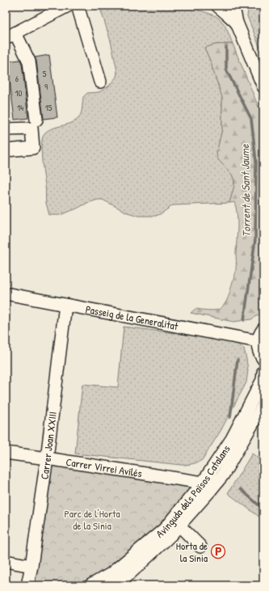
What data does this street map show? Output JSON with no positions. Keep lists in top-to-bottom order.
{
  "streets": {
    "street": [
      "Passeig de la Generalitat",
      "Carrer Joan XXIII",
      "Carrer Virrei Avilés",
      "Avinguda dels Països Catalans"
    ]
  },
  "crossings": [
    ["Passeig de la Generalitat", "Carrer Joan XXIII"],
    ["Carrer Joan XXIII", "Carrer Virrei Avilés"],
    ["Carrer Virrei Avilés", "Avinguda dels Països Catalans"]
  ],
  "water": ["Torrent de Sant Jaume"],
  "parks": ["Parc de l'Horta de la Sínia"],
  "places": {
    "parking": ["Horta de la Sínia"]
  },
  "house_numbers": [
    "5",
    "6",
    "9",
    "10",
    "14",
    "15"
  ]
}
